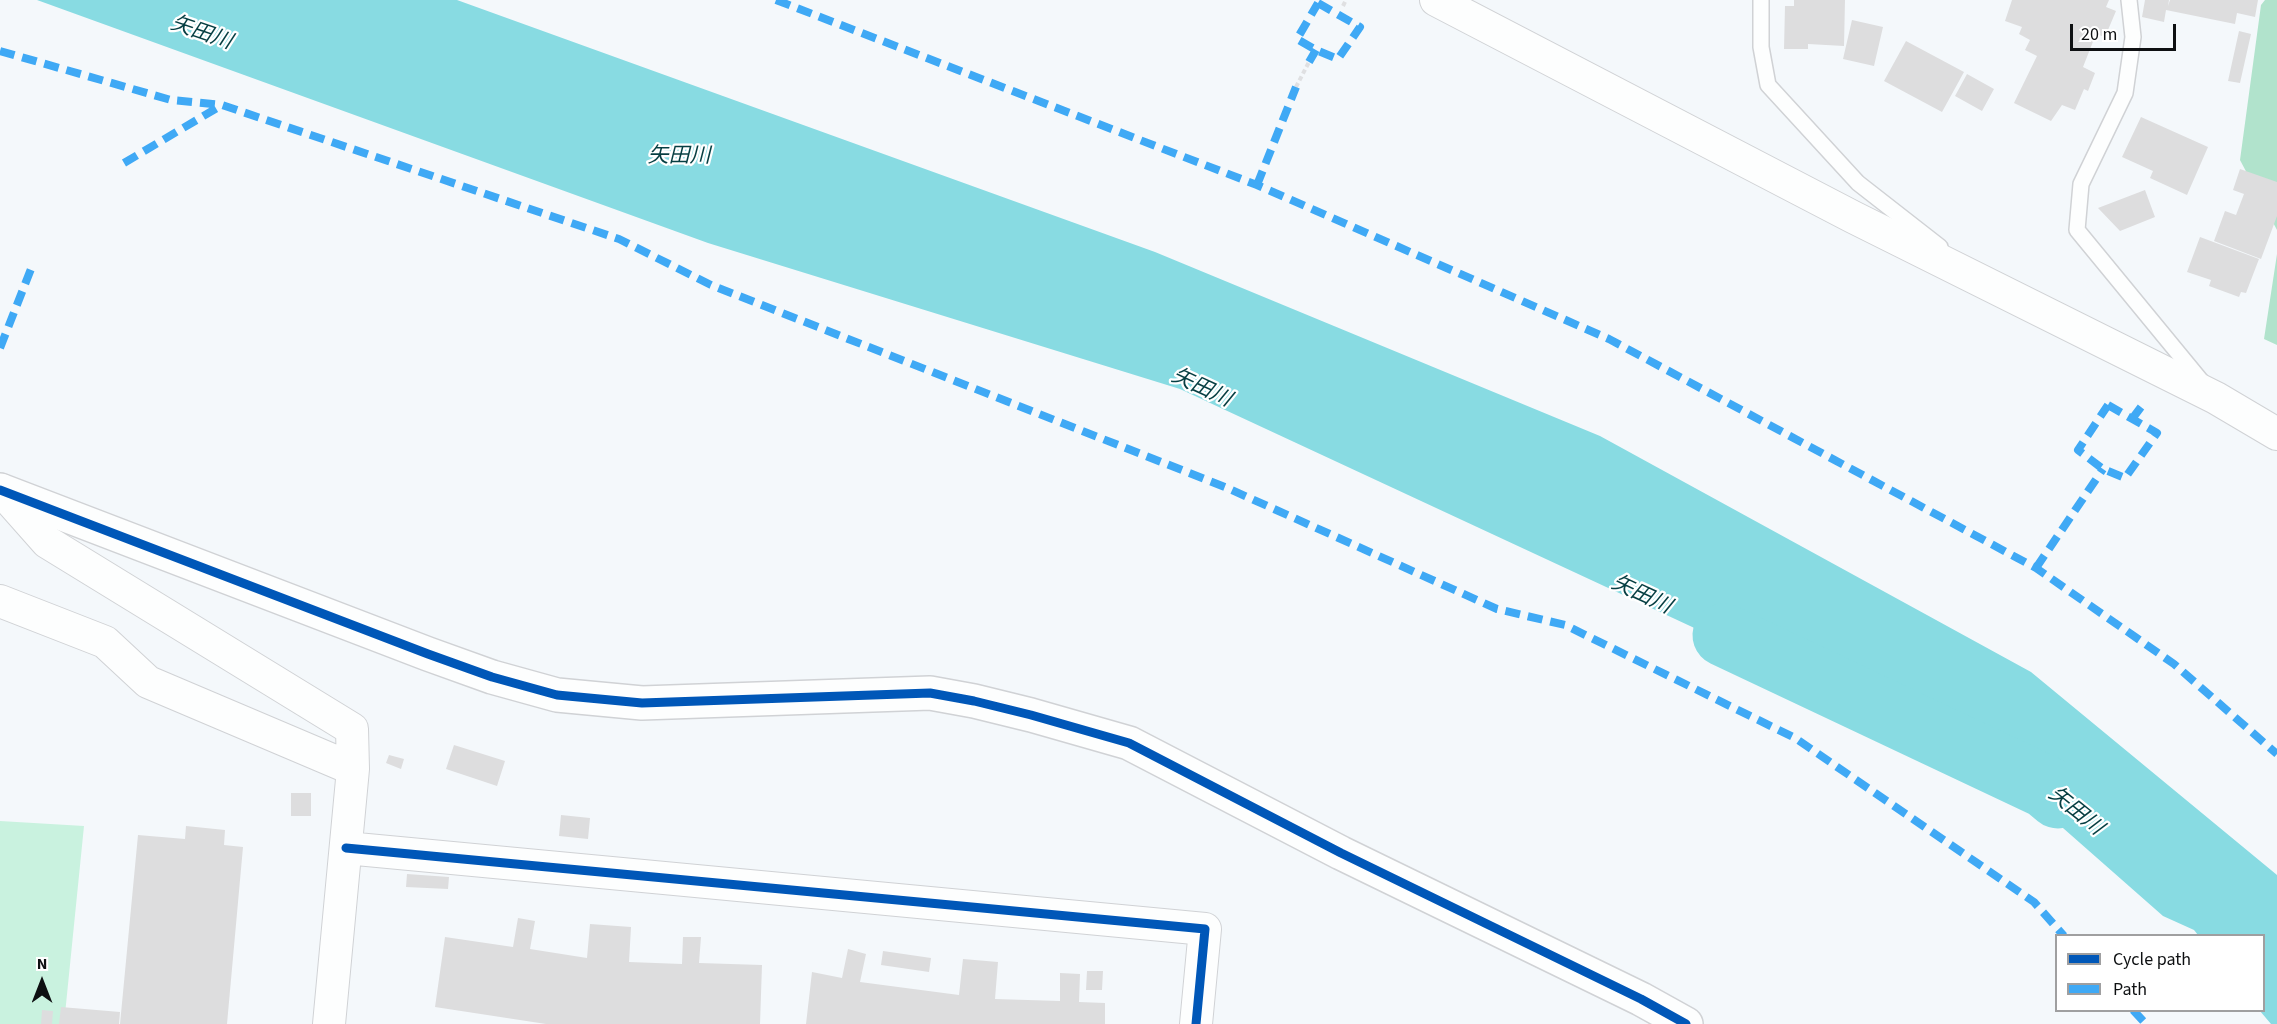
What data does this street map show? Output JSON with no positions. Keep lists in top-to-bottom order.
{
  "water": ["矢田川"],
  "legend": ["Cycle path", "Path"],
  "scale_bar": "20 m",
  "north": "top"
}
